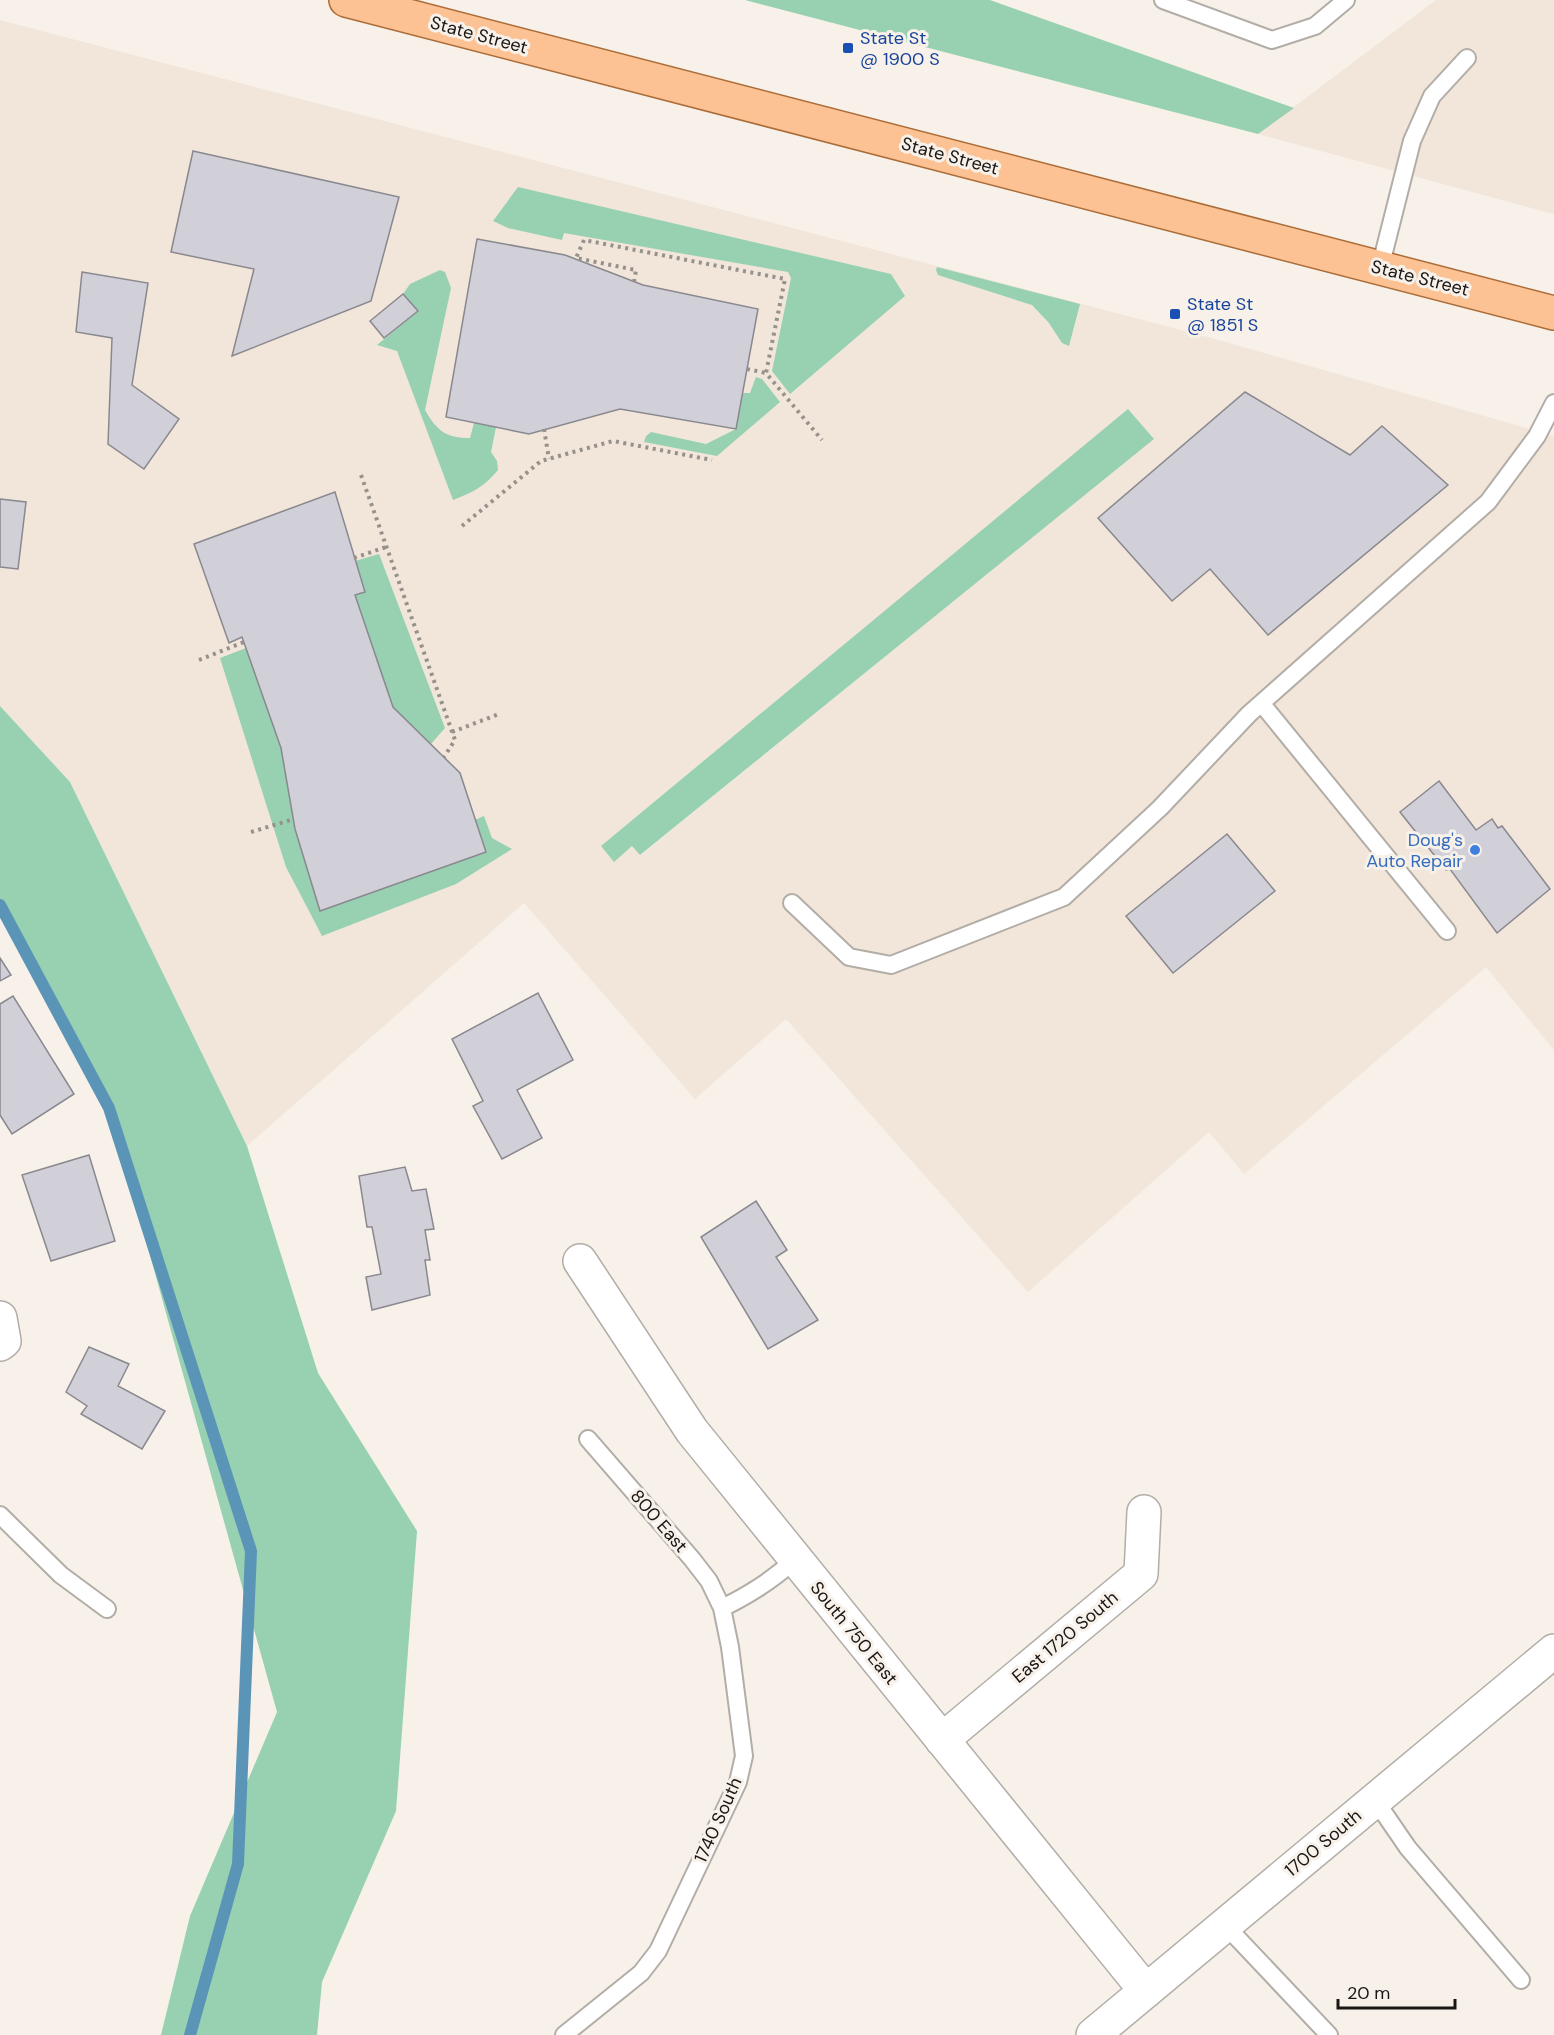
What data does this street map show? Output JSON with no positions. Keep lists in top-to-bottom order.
{
  "streets": {
    "main road": ["State Street"],
    "street": ["South 750 East", "East 1720 South", "1700 South"],
    "lane": ["800 East", "1740 South"]
  },
  "crossings": [
    ["800 East", "1740 South"],
    ["South 750 East", "East 1720 South"],
    ["South 750 East", "1700 South"]
  ],
  "places": {
    "transit": ["State St @ 1900 S", "State St @ 1851 S"],
    "other": ["Doug's Auto Repair"]
  },
  "scale_bar": "20 m"
}
